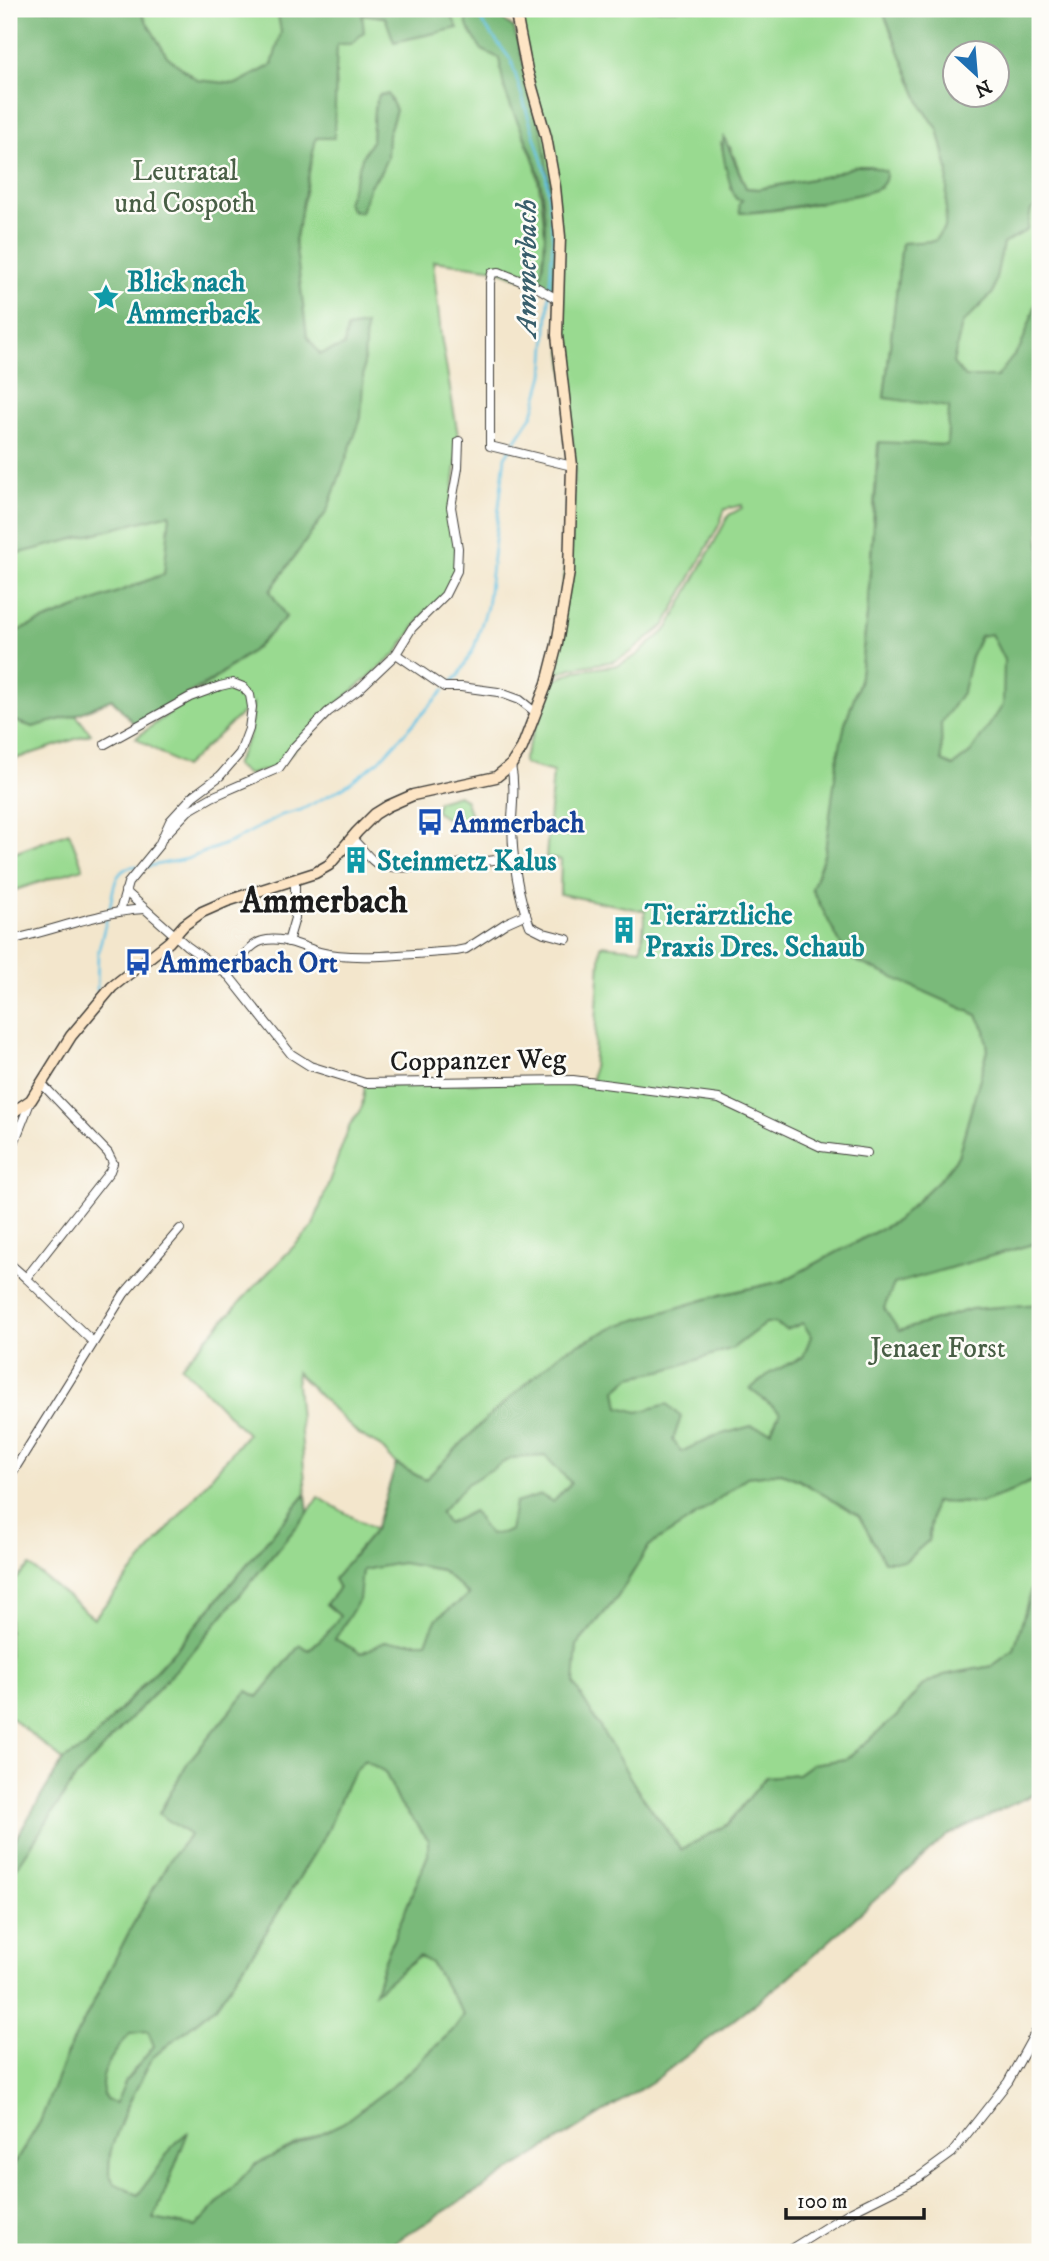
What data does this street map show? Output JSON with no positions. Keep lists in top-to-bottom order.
{
  "streets": {
    "street": ["Coppanzer Weg"]
  },
  "districts": ["Ammerbach"],
  "water": ["Ammerbach"],
  "parks": ["Leutratal und Cospoth", "Jenaer Forst"],
  "places": {
    "place": ["Blick nach Ammerback"],
    "bus stop": ["Ammerbach", "Ammerbach Ort"],
    "building": ["Steinmetz Kalus", "Tierärztliche Praxis Dres. Schaub"]
  },
  "scale_bar": "100 m",
  "north": "bottom right"
}
